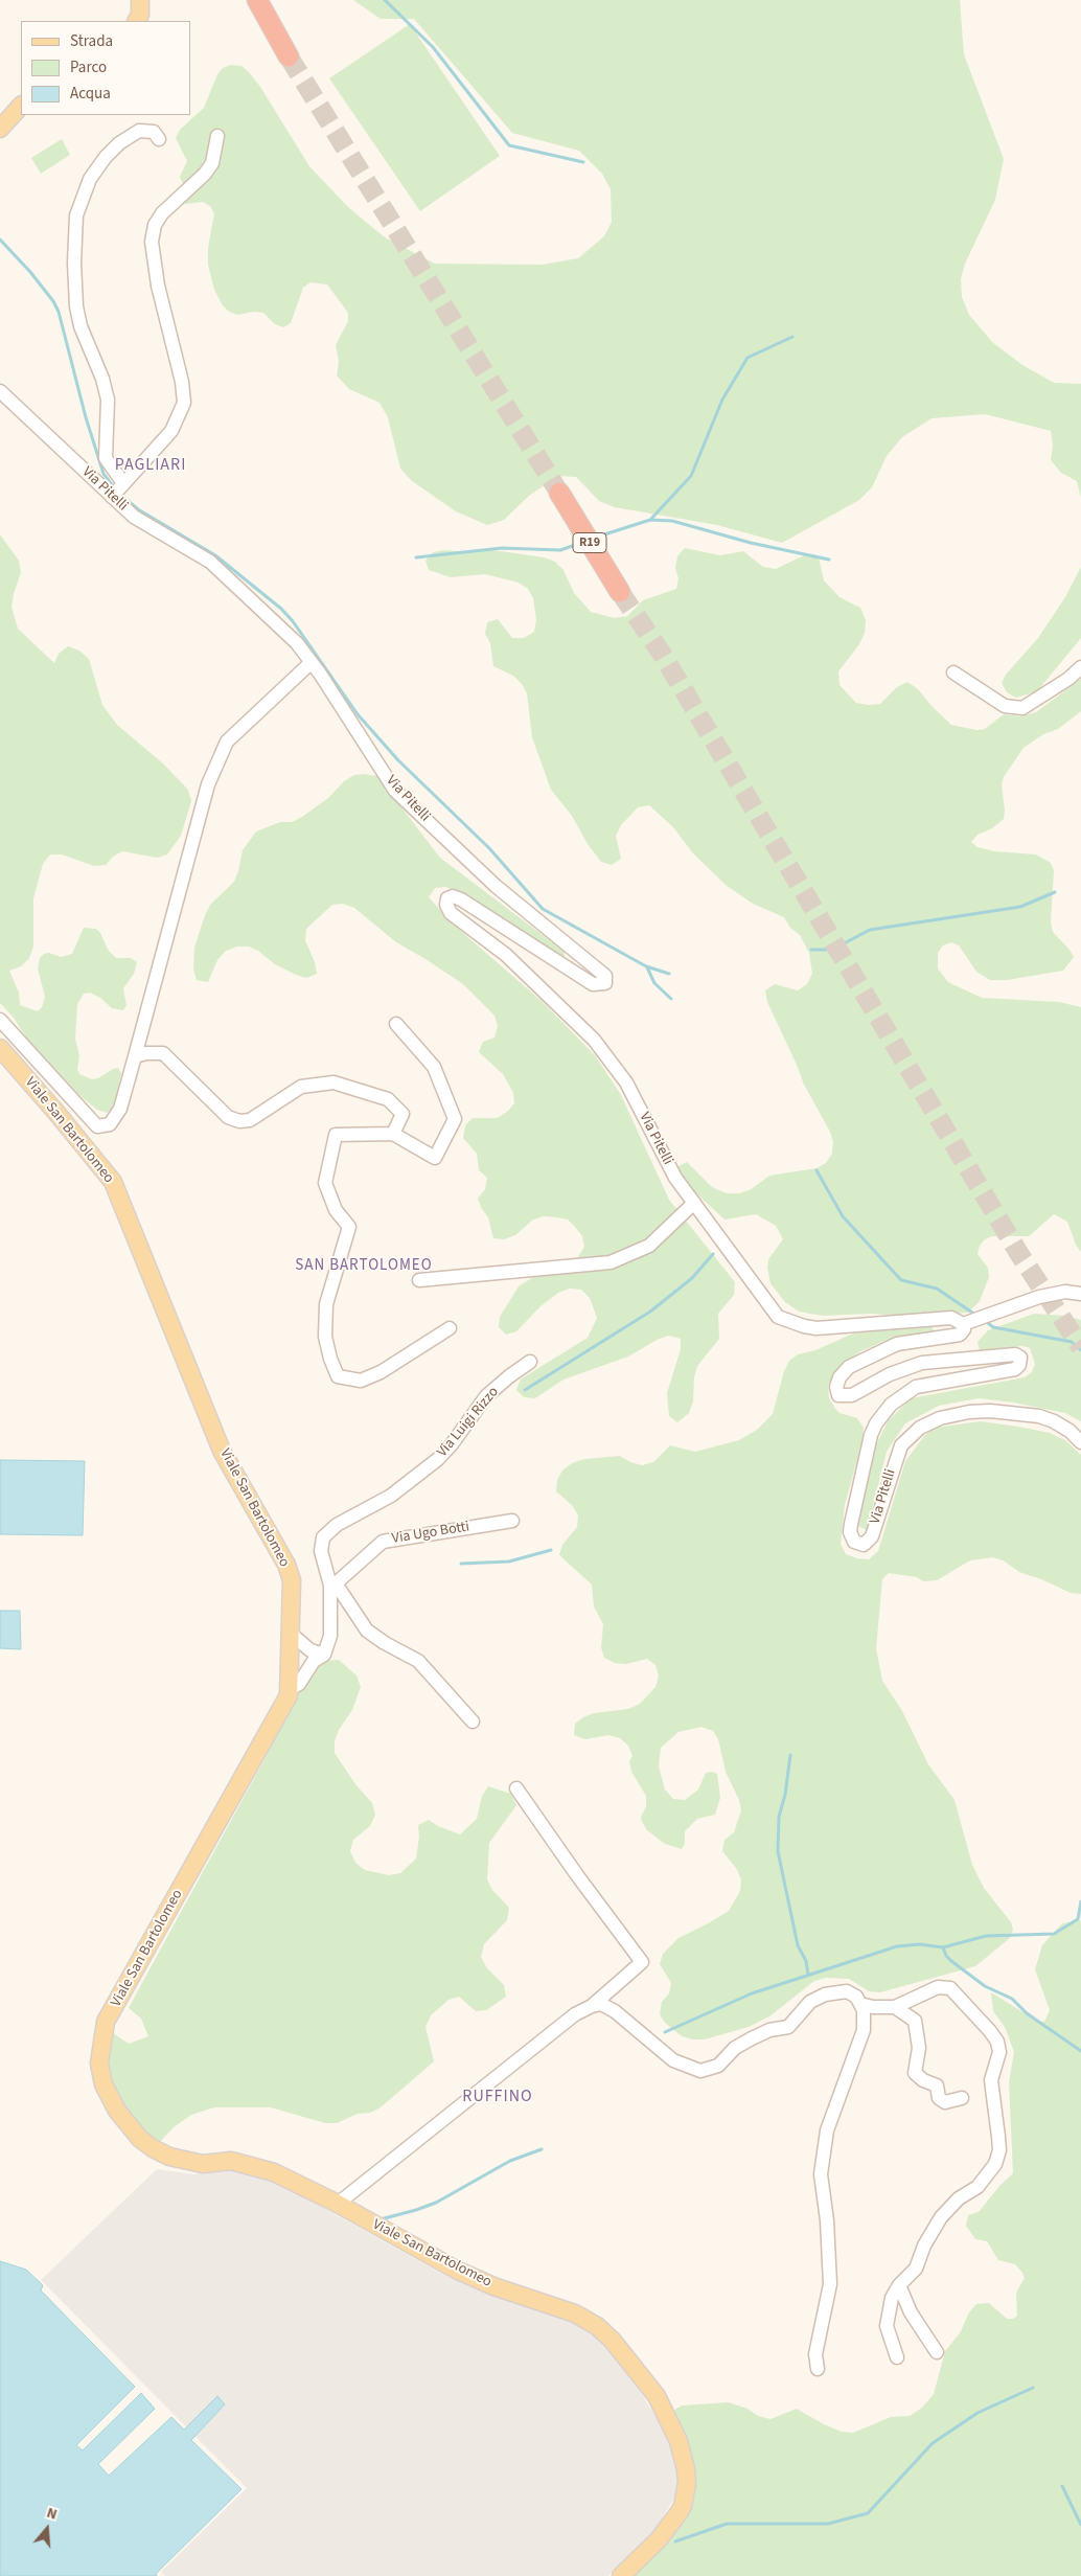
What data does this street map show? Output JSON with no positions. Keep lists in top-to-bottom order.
{
  "streets": {
    "highway": ["R19"],
    "main road": ["Viale San Bartolomeo"],
    "street": ["Via Pitelli", "Via Luigi Rizzo", "Via Ugo Botti"]
  },
  "crossings": [
    ["Via Luigi Rizzo", "Via Ugo Botti"]
  ],
  "districts": ["PAGLIARI", "SAN BARTOLOMEO", "RUFFINO"],
  "legend": ["Strada", "Parco", "Acqua"],
  "north": "top"
}
